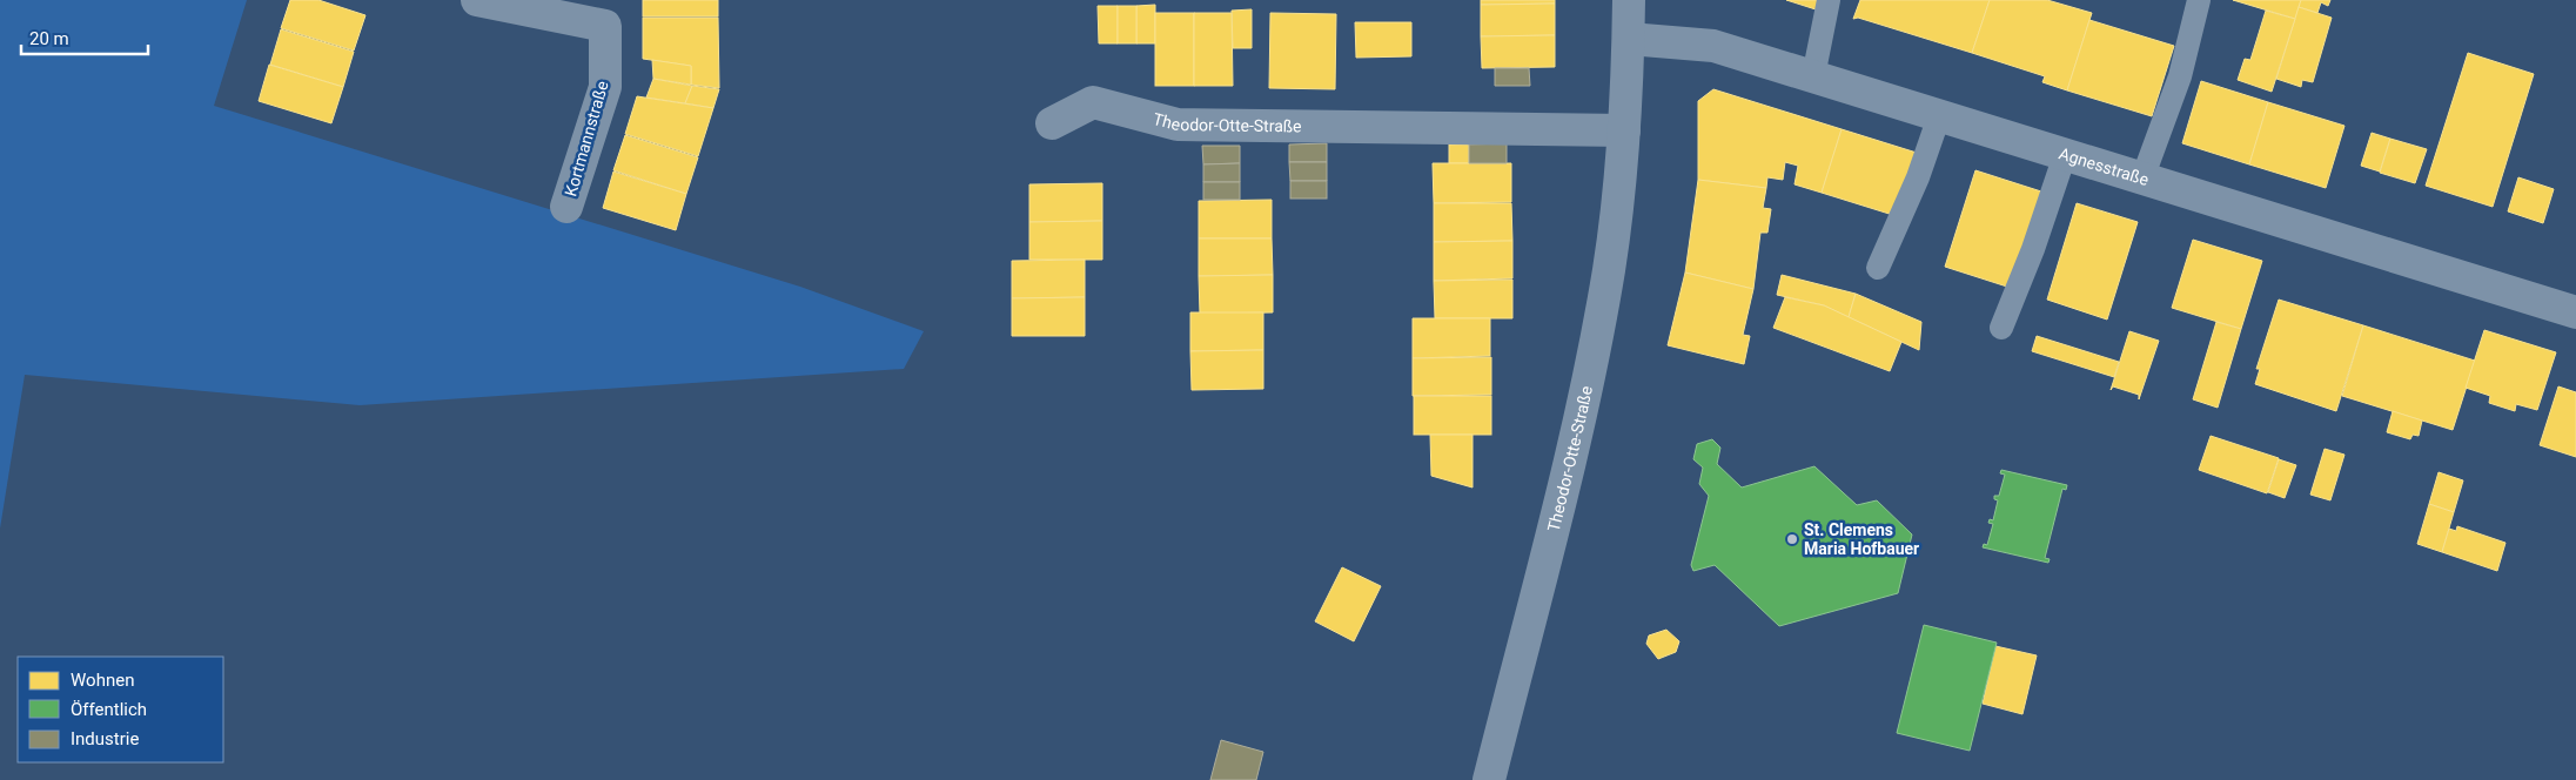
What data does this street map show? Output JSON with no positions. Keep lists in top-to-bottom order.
{
  "streets": {
    "street": ["Theodor-Otte-Straße", "Kortmannstraße", "Agnesstraße"]
  },
  "crossings": [
    ["Theodor-Otte-Straße", "Agnesstraße"]
  ],
  "places": ["St. Clemens Maria Hofbauer"],
  "legend": ["Wohnen", "Öffentlich", "Industrie"],
  "scale_bar": "20 m"
}
